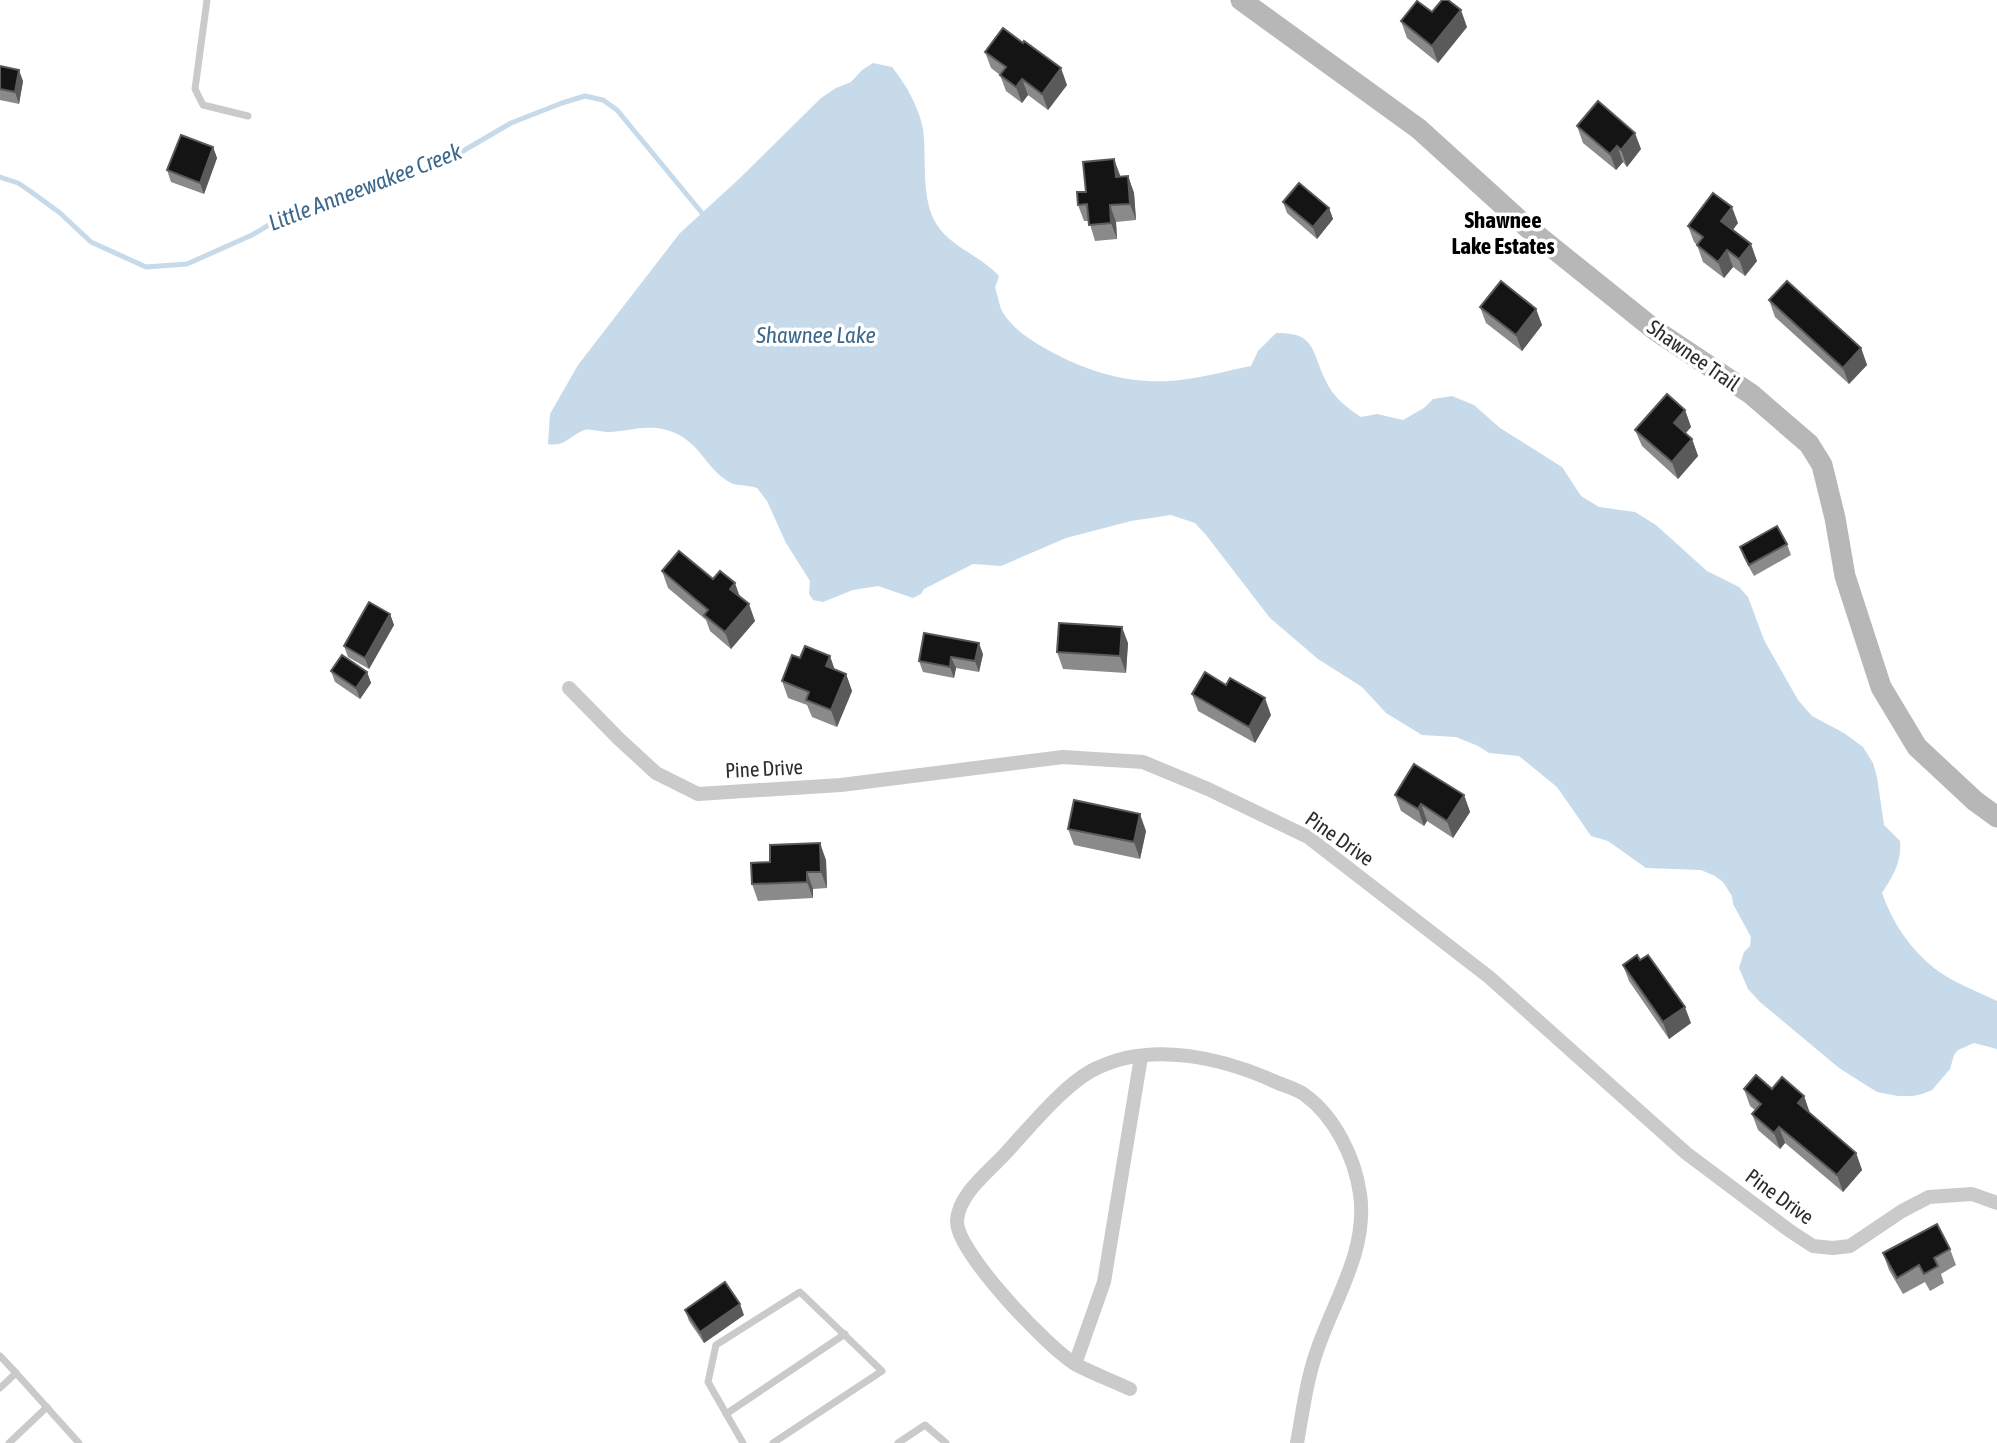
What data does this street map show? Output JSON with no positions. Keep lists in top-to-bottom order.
{
  "streets": {
    "street": ["Shawnee Trail", "Pine Drive"]
  },
  "districts": ["Shawnee Lake Estates"],
  "water": ["Little Anneewakee Creek", "Shawnee Lake"]
}
